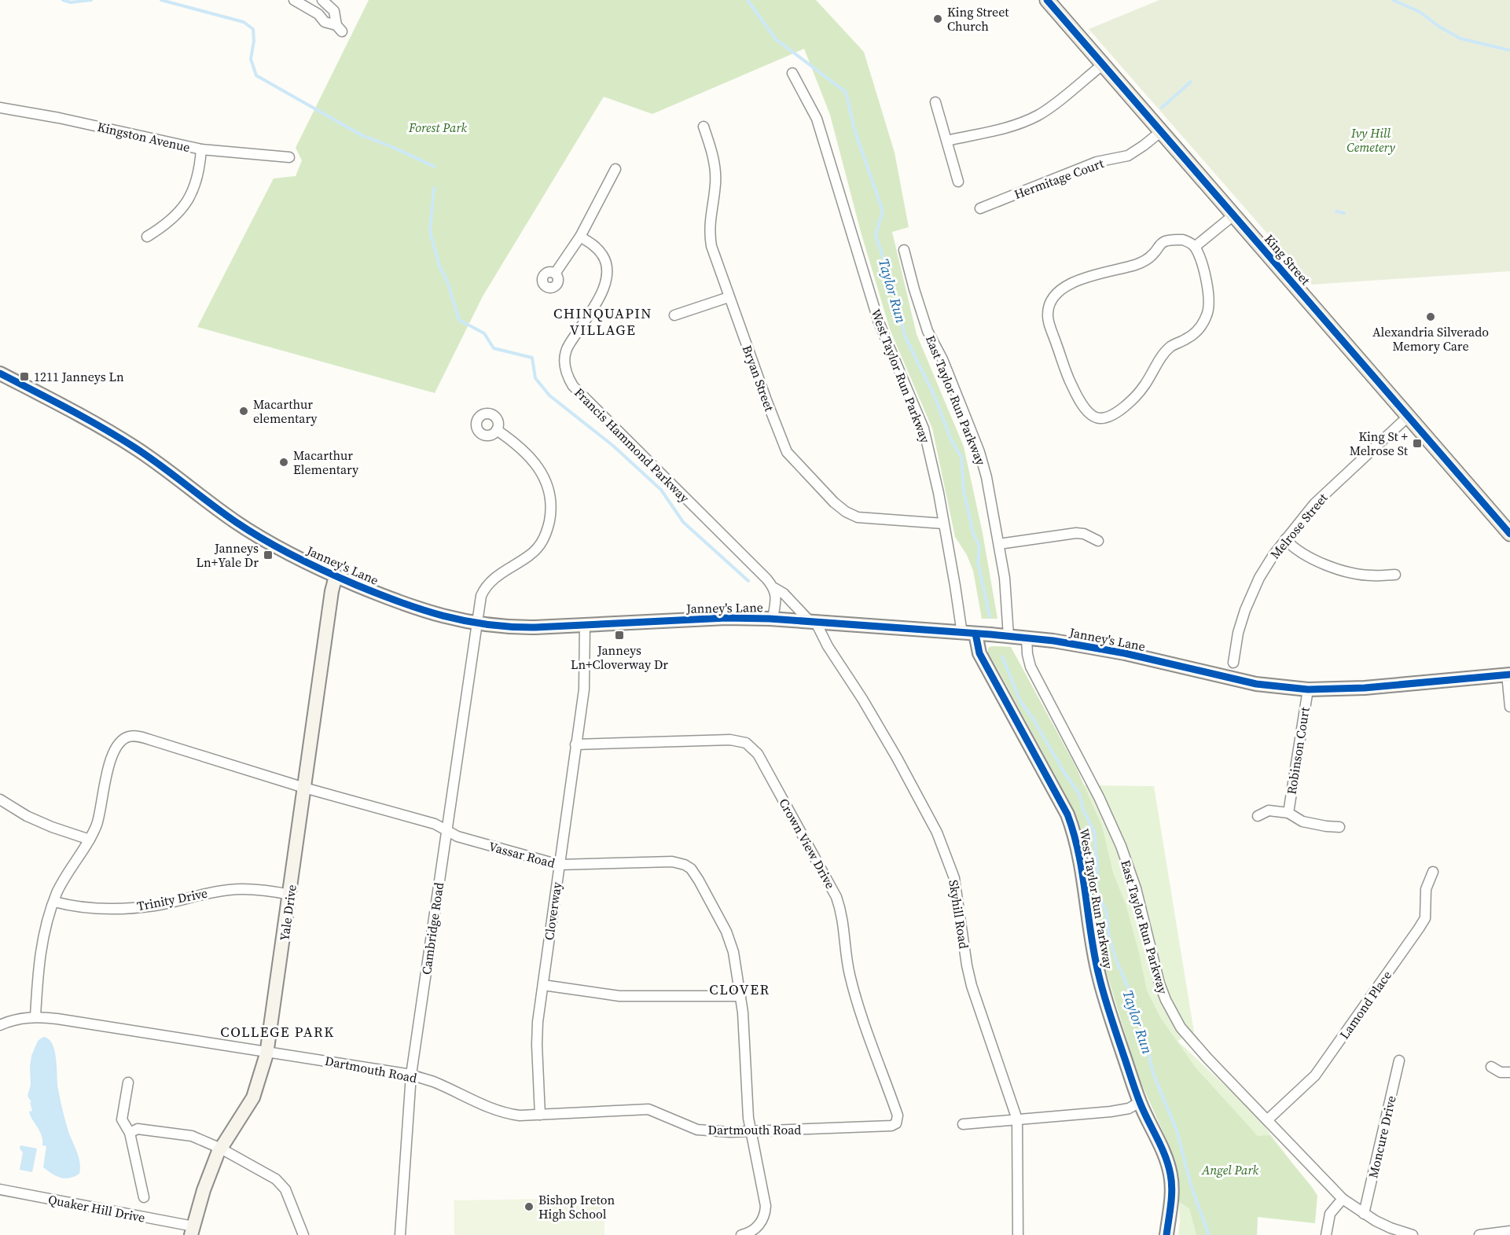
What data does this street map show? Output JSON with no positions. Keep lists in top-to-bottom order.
{
  "streets": {
    "main road": [
      "King Street",
      "West Taylor Run Parkway",
      "Janney's Lane",
      "Yale Drive"
    ],
    "street": [
      "Kingston Avenue",
      "Hermitage Court",
      "Bryan Street",
      "East Taylor Run Parkway",
      "Francis Hammond Parkway",
      "Melrose Street",
      "Robinson Court",
      "Crown View Drive",
      "Vassar Road",
      "Trinity Drive",
      "Cloverway",
      "Skyhill Road",
      "Cambridge Road",
      "Lamond Place",
      "Dartmouth Road",
      "Moncure Drive",
      "Quaker Hill Drive"
    ]
  },
  "crossings": [
    ["Hermitage Court", "King Street"],
    ["King Street", "Melrose Street"],
    ["West Taylor Run Parkway", "Bryan Street"],
    ["West Taylor Run Parkway", "Janney's Lane"],
    ["East Taylor Run Parkway", "Janney's Lane"],
    ["East Taylor Run Parkway", "Lamond Place"],
    ["East Taylor Run Parkway", "Moncure Drive"],
    ["Francis Hammond Parkway", "Janney's Lane"],
    ["Francis Hammond Parkway", "Skyhill Road"],
    ["Janney's Lane", "Robinson Court"],
    ["Janney's Lane", "Cloverway"],
    ["Janney's Lane", "Yale Drive"],
    ["Janney's Lane", "Skyhill Road"],
    ["Janney's Lane", "Cambridge Road"],
    ["Crown View Drive", "Cloverway"],
    ["Crown View Drive", "Dartmouth Road"],
    ["Vassar Road", "Cloverway"],
    ["Vassar Road", "Yale Drive"],
    ["Vassar Road", "Cambridge Road"],
    ["Vassar Road", "Dartmouth Road"],
    ["Trinity Drive", "Yale Drive"],
    ["Cloverway", "Dartmouth Road"],
    ["Yale Drive", "Dartmouth Road"],
    ["Yale Drive", "Quaker Hill Drive"],
    ["Cambridge Road", "Dartmouth Road"]
  ],
  "districts": ["CHINQUAPIN VILLAGE", "CLOVER", "COLLEGE PARK"],
  "water": ["Taylor Run"],
  "parks": ["Forest Park", "Ivy Hill Cemetery", "Angel Park"],
  "places": {
    "other": [
      "King Street Church",
      "Alexandria Silverado Memory Care",
      "Macarthur elementary",
      "Macarthur Elementary",
      "Bishop Ireton High School"
    ],
    "transit": [
      "1211 Janneys Ln",
      "King St + Melrose St",
      "Janneys Ln+Yale Dr",
      "Janneys Ln+Cloverway Dr"
    ]
  }
}
